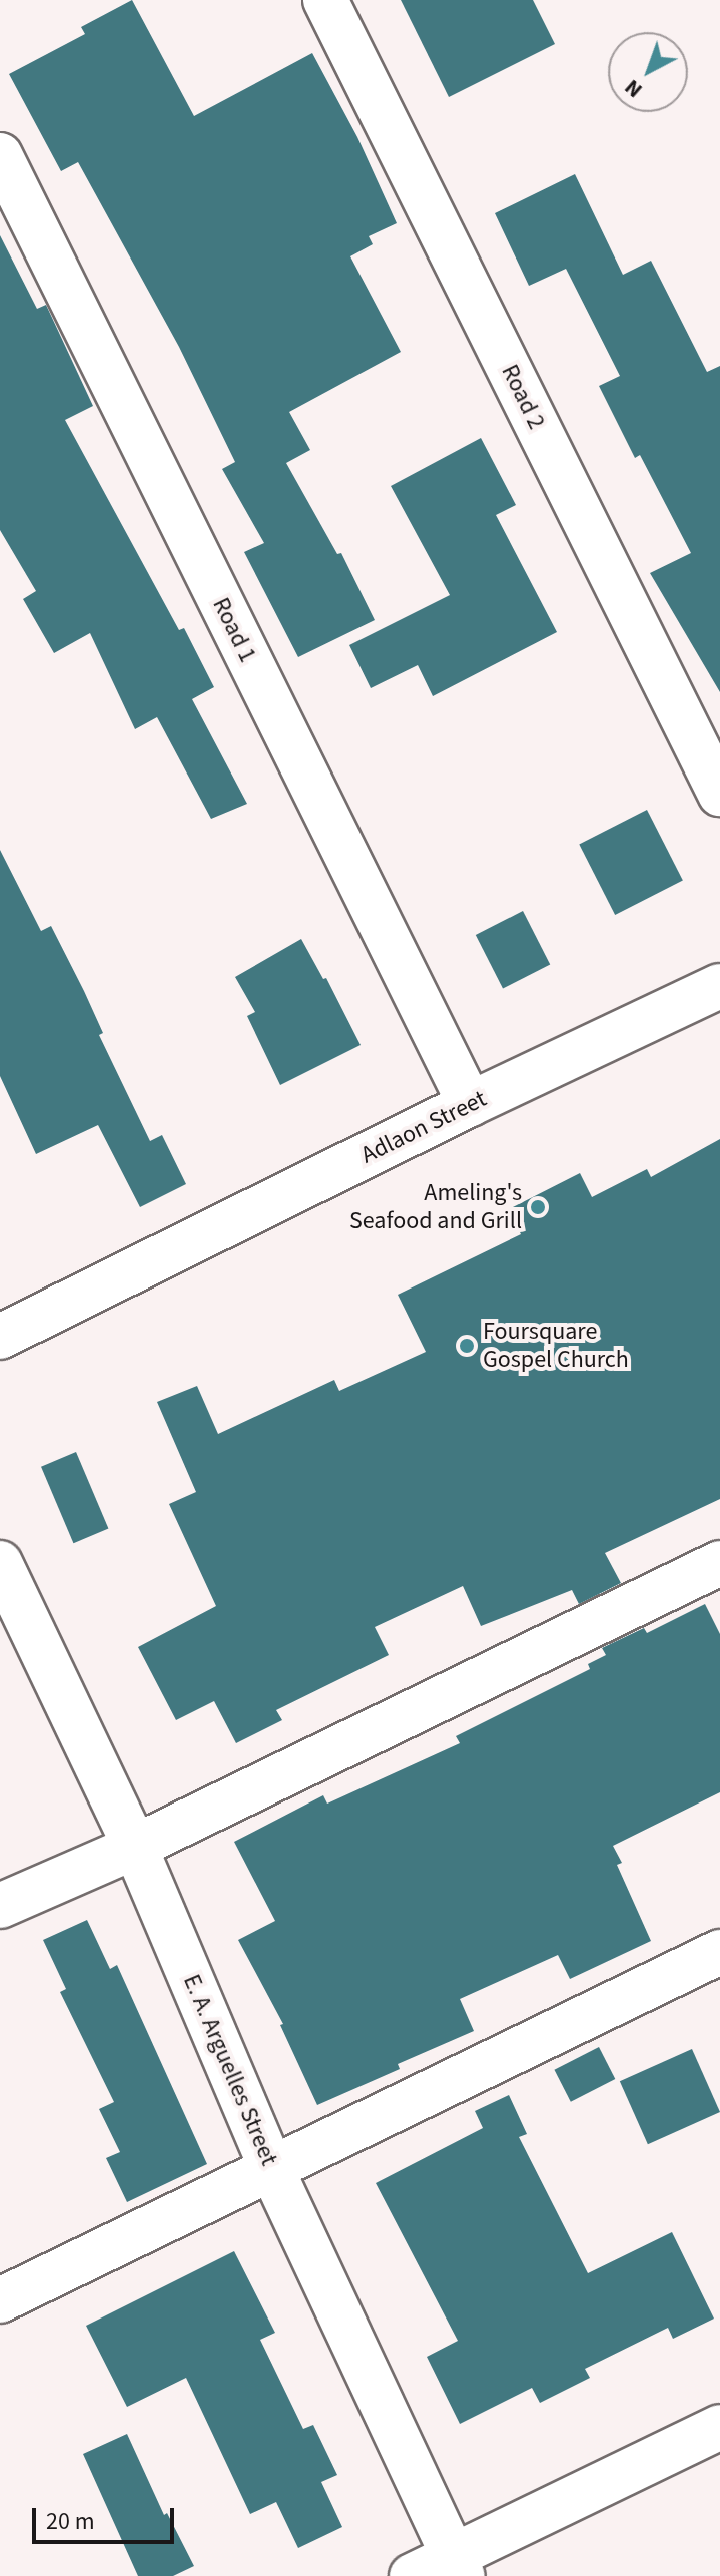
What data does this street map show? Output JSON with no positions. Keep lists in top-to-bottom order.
{
  "streets": {
    "street": [
      "Road 2",
      "Road 1",
      "Adlaon Street",
      "E. A. Arguelles Street"
    ]
  },
  "crossings": [
    ["Road 1", "Adlaon Street"]
  ],
  "places": ["Ameling's Seafood and Grill", "Foursquare Gospel Church"],
  "scale_bar": "20 m",
  "north": "bottom left"
}
